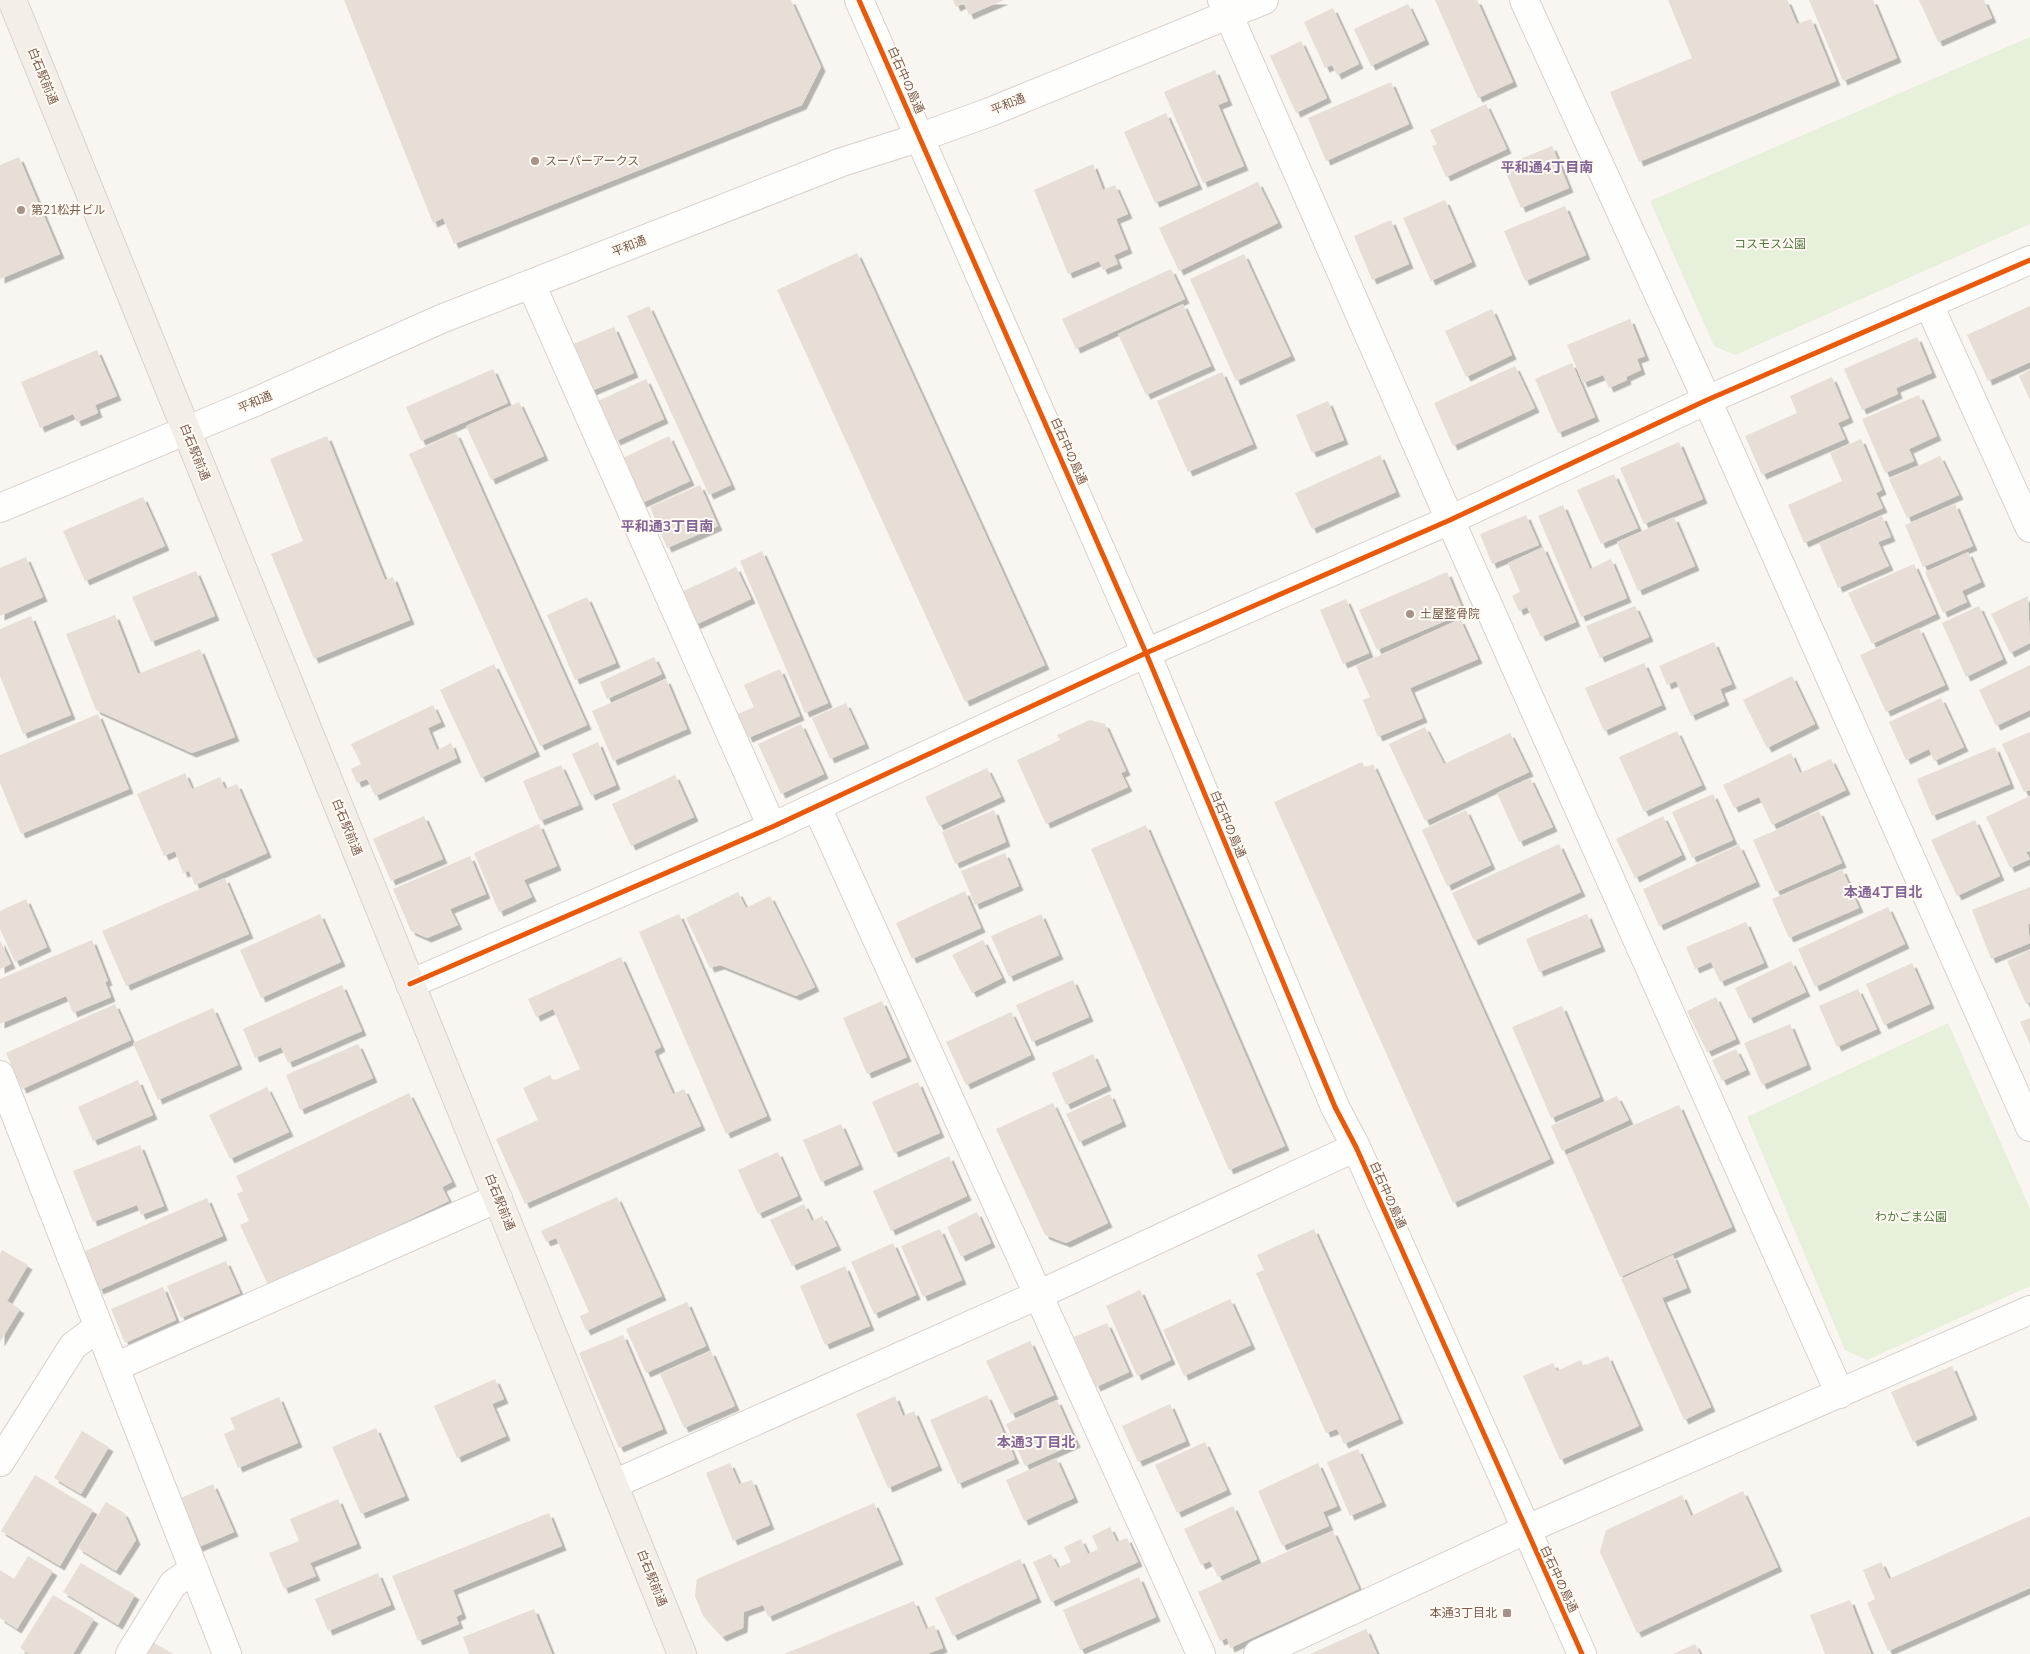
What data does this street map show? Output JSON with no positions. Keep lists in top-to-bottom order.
{
  "streets": {
    "main road": ["白石駅前通"],
    "street": ["白石中の島通", "平和通"]
  },
  "crossings": [
    ["白石駅前通", "平和通"],
    ["白石中の島通", "平和通"]
  ],
  "districts": [
    "平和通4丁目南",
    "平和通3丁目南",
    "本通4丁目北",
    "本通3丁目北"
  ],
  "parks": ["コスモス公園", "わかごま公園"],
  "places": {
    "other": ["スーパーアークス", "第21松井ビル", "土屋整骨院"],
    "transit": ["本通3丁目北"]
  }
}
